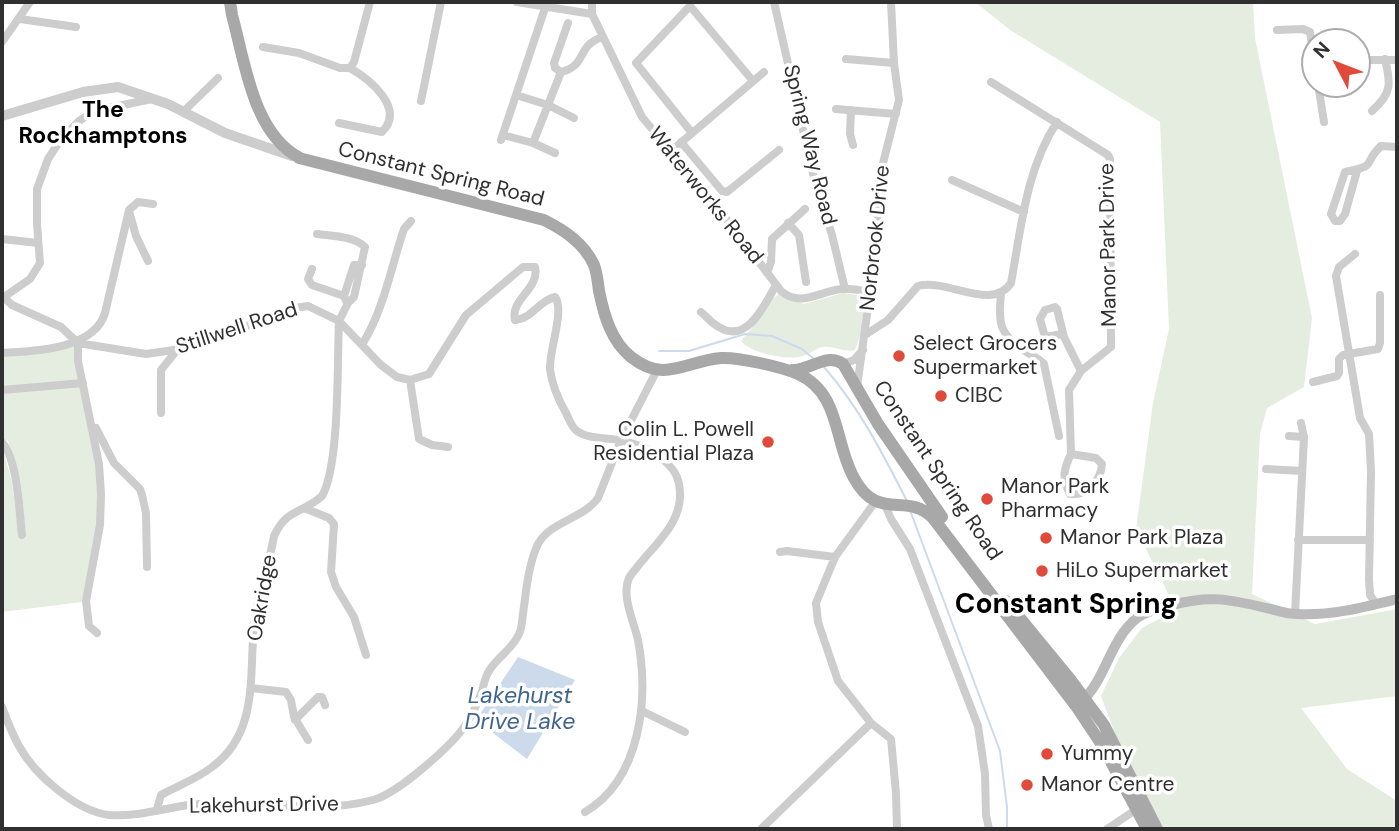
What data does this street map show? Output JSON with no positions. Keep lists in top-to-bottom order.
{
  "streets": {
    "main road": ["Constant Spring Road"],
    "street": [
      "Spring Way Road",
      "Waterworks Road",
      "Norbrook Drive",
      "Manor Park Drive",
      "Stillwell Road",
      "Oakridge",
      "Lakehurst Drive"
    ]
  },
  "crossings": [
    ["Spring Way Road", "Waterworks Road"],
    ["Constant Spring Road", "Norbrook Drive"],
    ["Waterworks Road", "Norbrook Drive"],
    ["Stillwell Road", "Oakridge"],
    ["Oakridge", "Lakehurst Drive"]
  ],
  "districts": ["The Rockhamptons", "Constant Spring"],
  "water": ["Lakehurst Drive Lake"],
  "places": [
    "Select Grocers Supermarket",
    "CIBC",
    "Colin L. Powell Residential Plaza",
    "Manor Park Pharmacy",
    "Manor Park Plaza",
    "HiLo Supermarket",
    "Yummy",
    "Manor Centre"
  ],
  "north": "top left"
}
